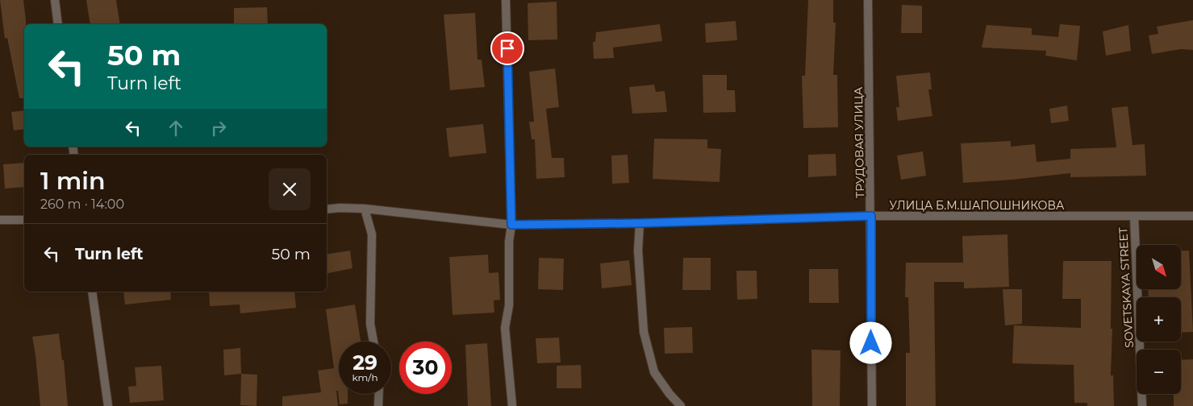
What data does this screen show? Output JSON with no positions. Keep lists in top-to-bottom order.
{
  "streets": {
    "street": ["ТРУДОВАЯ УЛИЦА", "УЛИЦА Б.М.ШАПОШНИКОВА", "SOVETSKAYA STREET"]
  },
  "crossings": [
    ["ТРУДОВАЯ УЛИЦА", "УЛИЦА Б.М.ШАПОШНИКОВА"],
    ["УЛИЦА Б.М.ШАПОШНИКОВА", "SOVETSKAYA STREET"]
  ],
  "north": "bottom right",
  "page": {
    "turn": ["50 m", "Turn left"],
    "heading": ["1 min", "260 m · 14:00"],
    "list": [
      {
        "name": "Turn left",
        "value": "50 m"
      }
    ],
    "map_buttons": ["+", "−"],
    "speed": "29 km/h",
    "limit": "30"
  }
}
